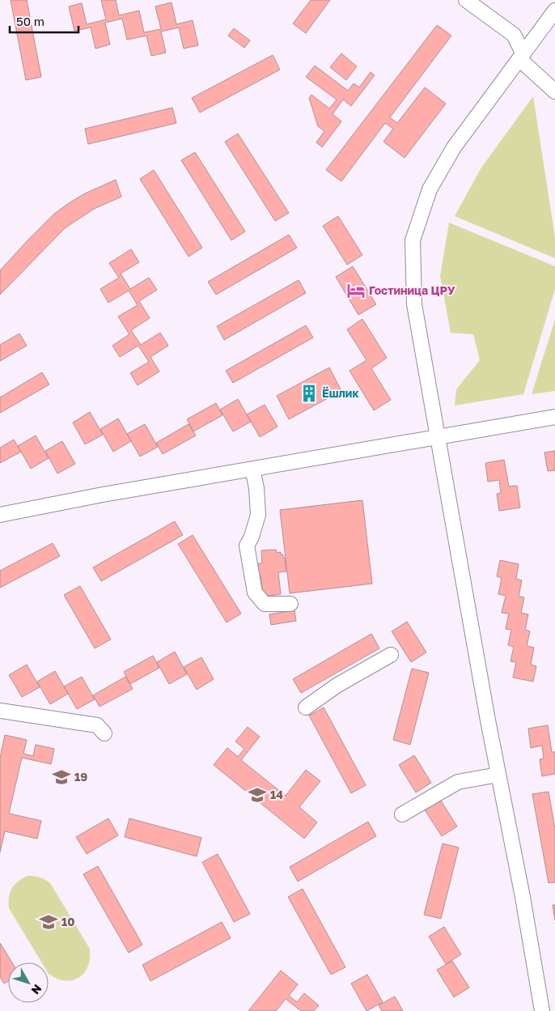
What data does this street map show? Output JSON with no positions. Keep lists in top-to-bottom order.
{
  "places": {
    "hotel": ["Гостиница ЦРУ"],
    "building": ["Ёшлик"],
    "school or university": ["19", "14", "10"]
  },
  "scale_bar": "50 m",
  "north": "bottom right"
}
